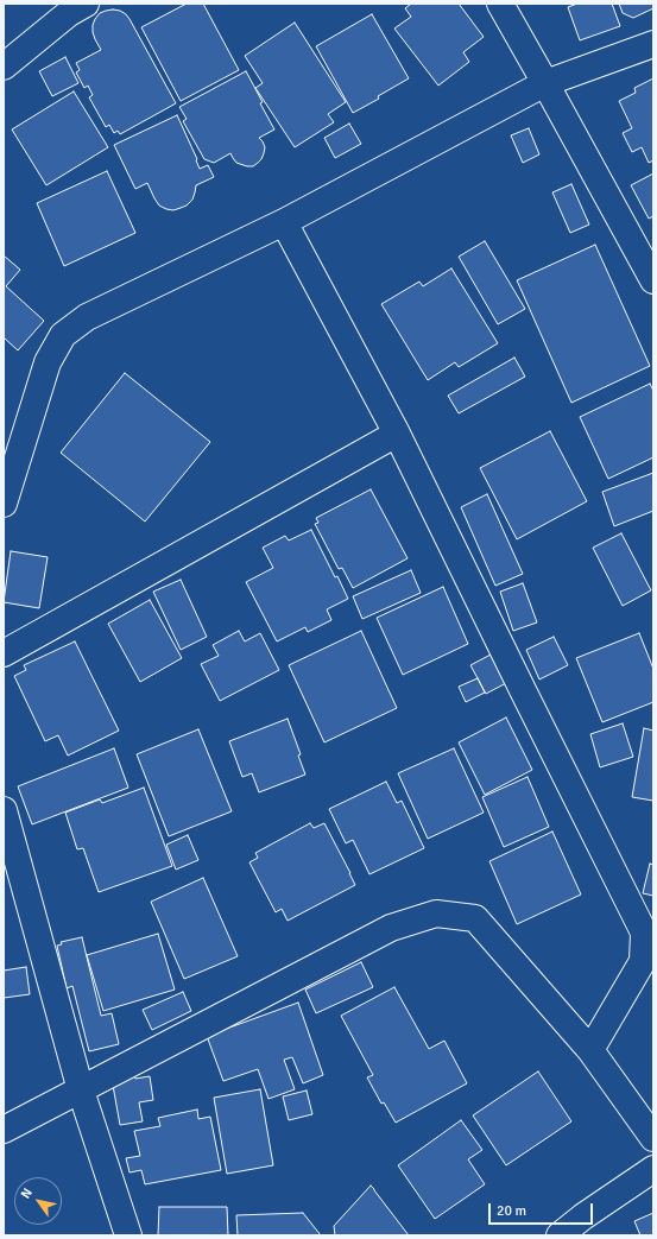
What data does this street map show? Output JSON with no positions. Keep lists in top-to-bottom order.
{
  "scale_bar": "20 m",
  "north": "top left"
}
